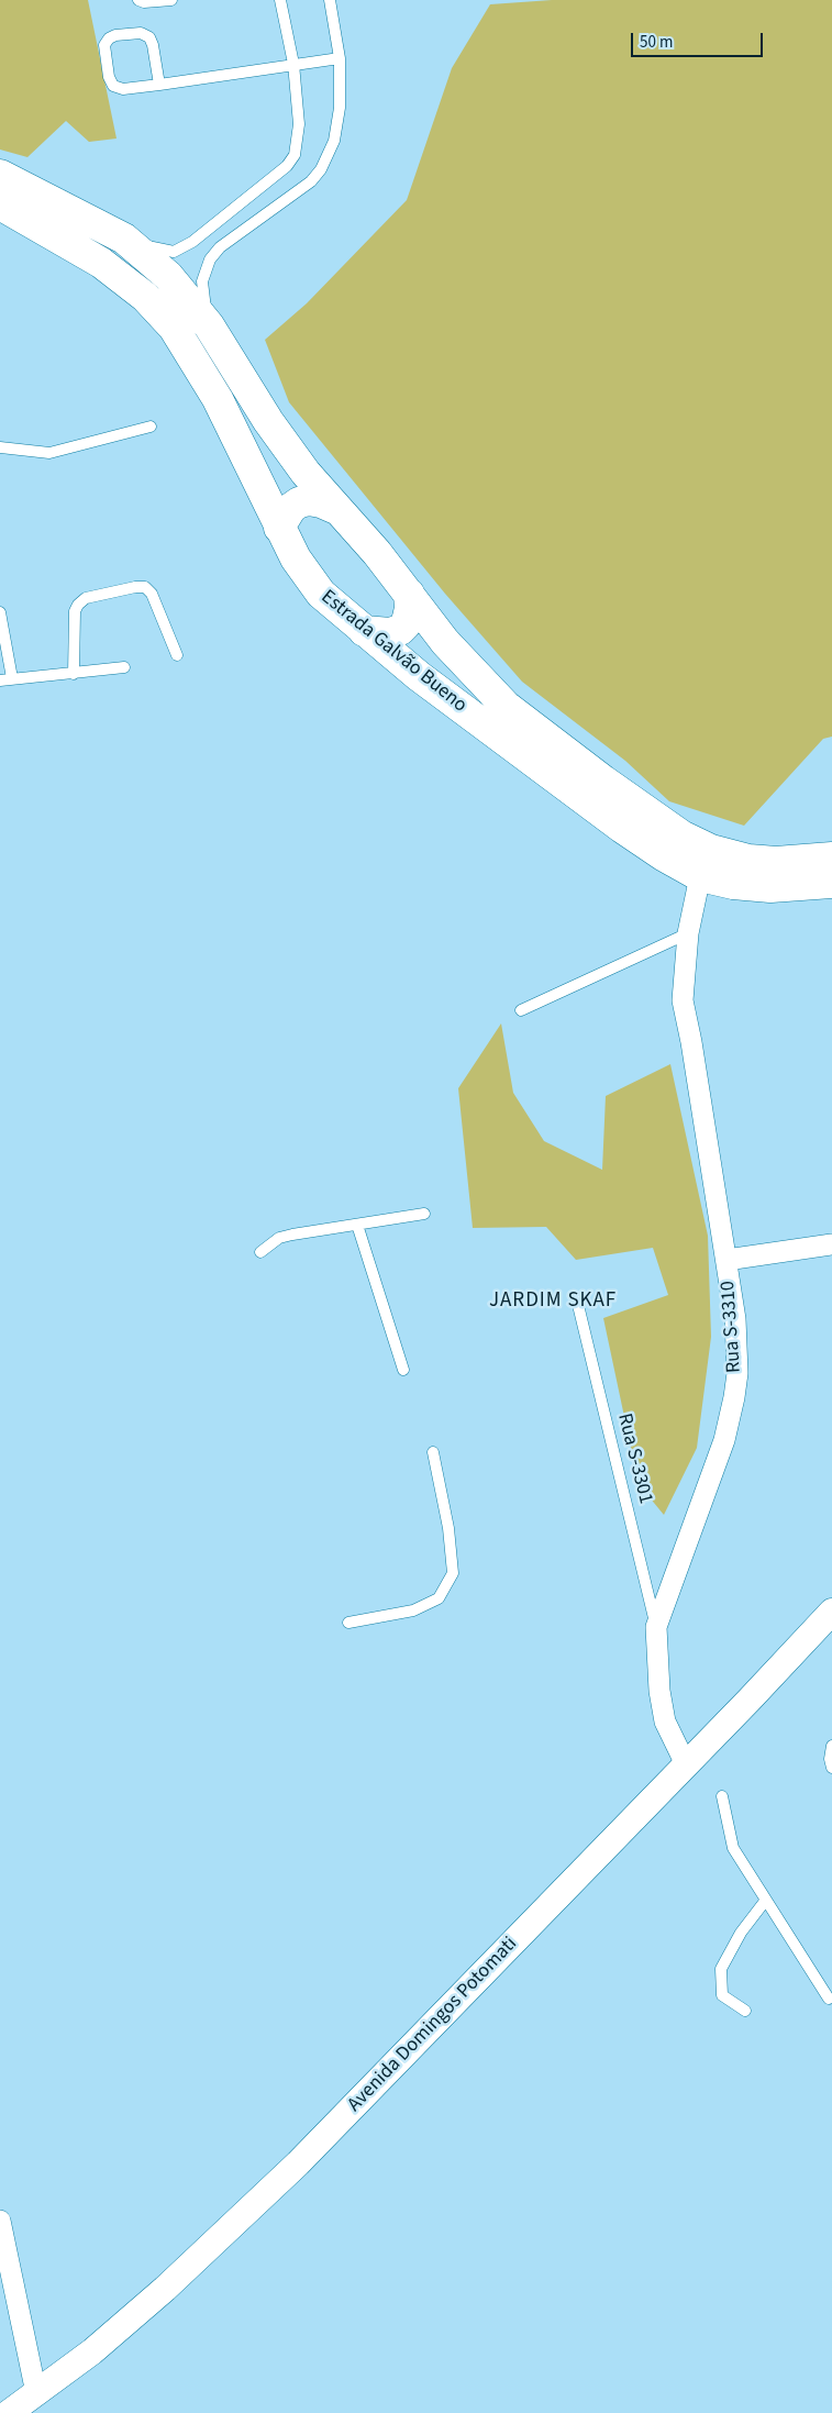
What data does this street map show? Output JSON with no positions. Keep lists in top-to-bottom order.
{
  "streets": {
    "main road": ["Estrada Galvão Bueno"],
    "street": ["Rua S-3310", "Avenida Domingos Potomati"],
    "lane": ["Rua S-3301"]
  },
  "crossings": [
    ["Estrada Galvão Bueno", "Rua S-3310"],
    ["Rua S-3310", "Rua S-3301"],
    ["Rua S-3310", "Avenida Domingos Potomati"]
  ],
  "districts": ["JARDIM SKAF"],
  "scale_bar": "50 m"
}
